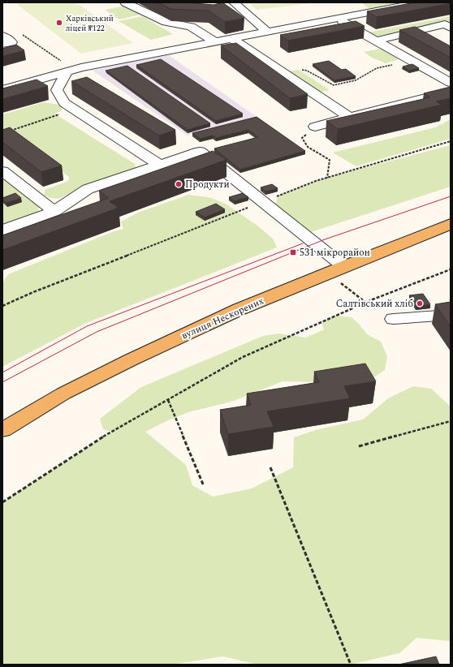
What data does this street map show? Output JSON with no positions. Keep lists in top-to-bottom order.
{
  "streets": {
    "main road": ["вулиця Нескорених"]
  },
  "places": {
    "other": ["Харківський ліцей №122", "Продукти", "Салтівський хліб"],
    "transit": ["531 мікрорайон"]
  }
}
